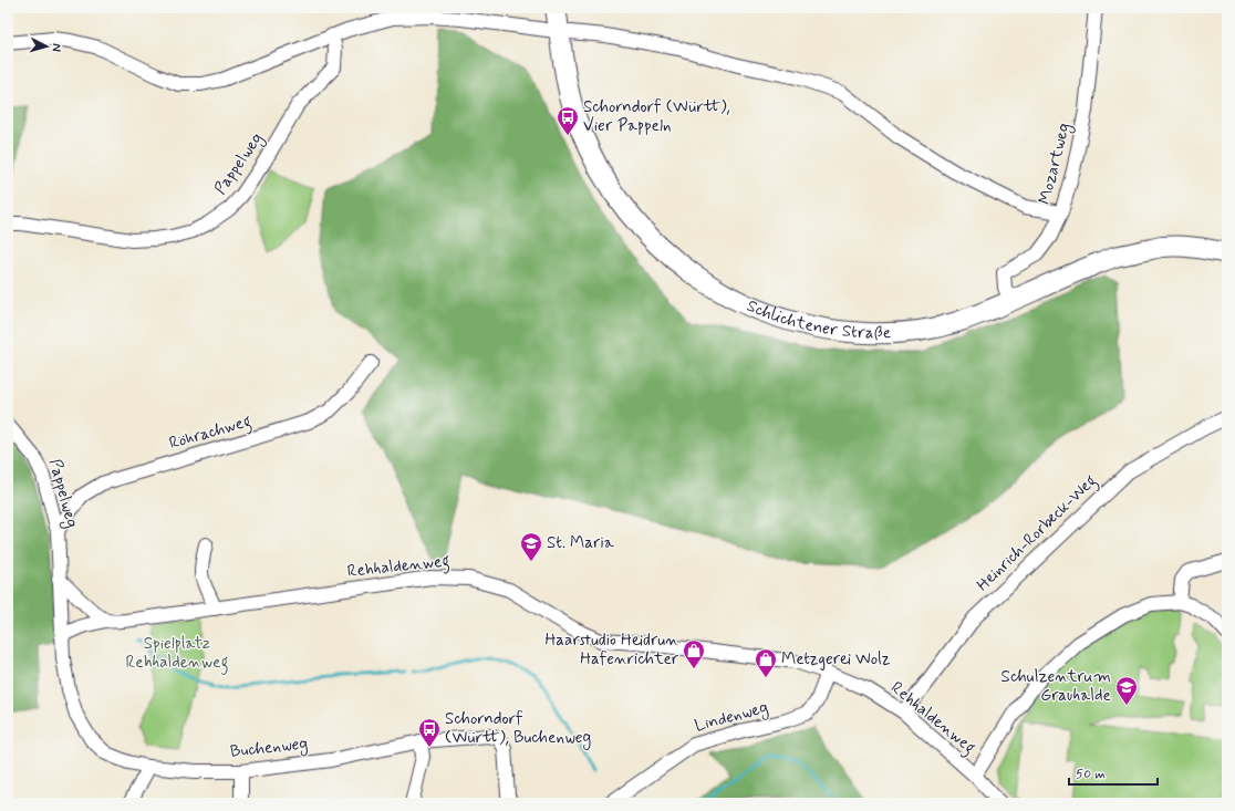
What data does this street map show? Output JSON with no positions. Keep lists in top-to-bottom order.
{
  "streets": {
    "main road": ["Schlichtener Straße"],
    "street": [
      "Pappelweg",
      "Mozartweg",
      "Röhrachweg",
      "Heinrich-Rorbeck-Weg",
      "Rehhaldenweg",
      "Lindenweg",
      "Buchenweg"
    ]
  },
  "crossings": [
    ["Pappelweg", "Röhrachweg"],
    ["Pappelweg", "Rehhaldenweg"],
    ["Pappelweg", "Buchenweg"],
    ["Mozartweg", "Schlichtener Straße"],
    ["Heinrich-Rorbeck-Weg", "Rehhaldenweg"],
    ["Rehhaldenweg", "Lindenweg"],
    ["Rehhaldenweg", "Buchenweg"]
  ],
  "parks": ["Spielplatz Rehhaldenweg"],
  "places": {
    "bus stop": ["Schorndorf (Württ), Vier Pappeln", "Schorndorf (Württ), Buchenweg"],
    "school or university": ["St. Maria", "Schulzentrum Grauhalde"],
    "shop": ["Haarstudio Heidrun Hafenrichter", "Metzgerei Wolz"]
  },
  "scale_bar": "50 m",
  "north": "right"
}
